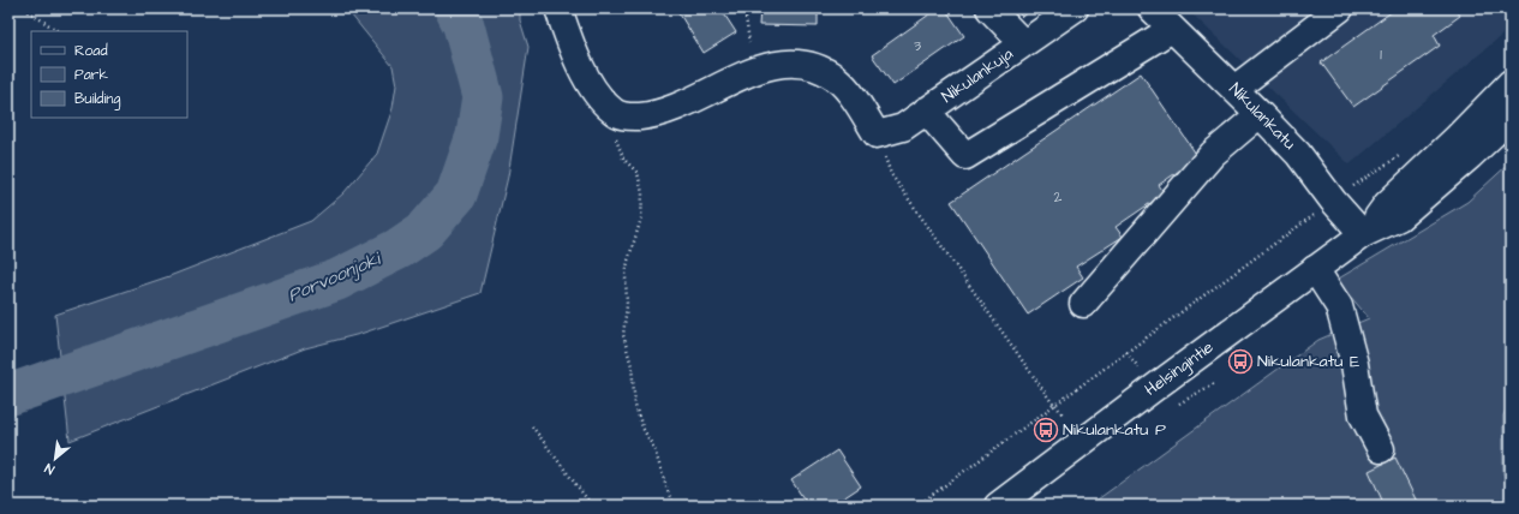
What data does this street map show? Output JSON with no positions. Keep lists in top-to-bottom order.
{
  "streets": {
    "main road": ["Nikulankuja", "Nikulankatu", "Helsingintie"]
  },
  "crossings": [
    ["Nikulankatu", "Helsingintie"]
  ],
  "water": ["Porvoonjoki"],
  "places": {
    "bus stop": ["Nikulankatu E", "Nikulankatu P"]
  },
  "house_numbers": ["3", "1", "2"],
  "legend": ["Road", "Park", "Building"],
  "north": "bottom left"
}
